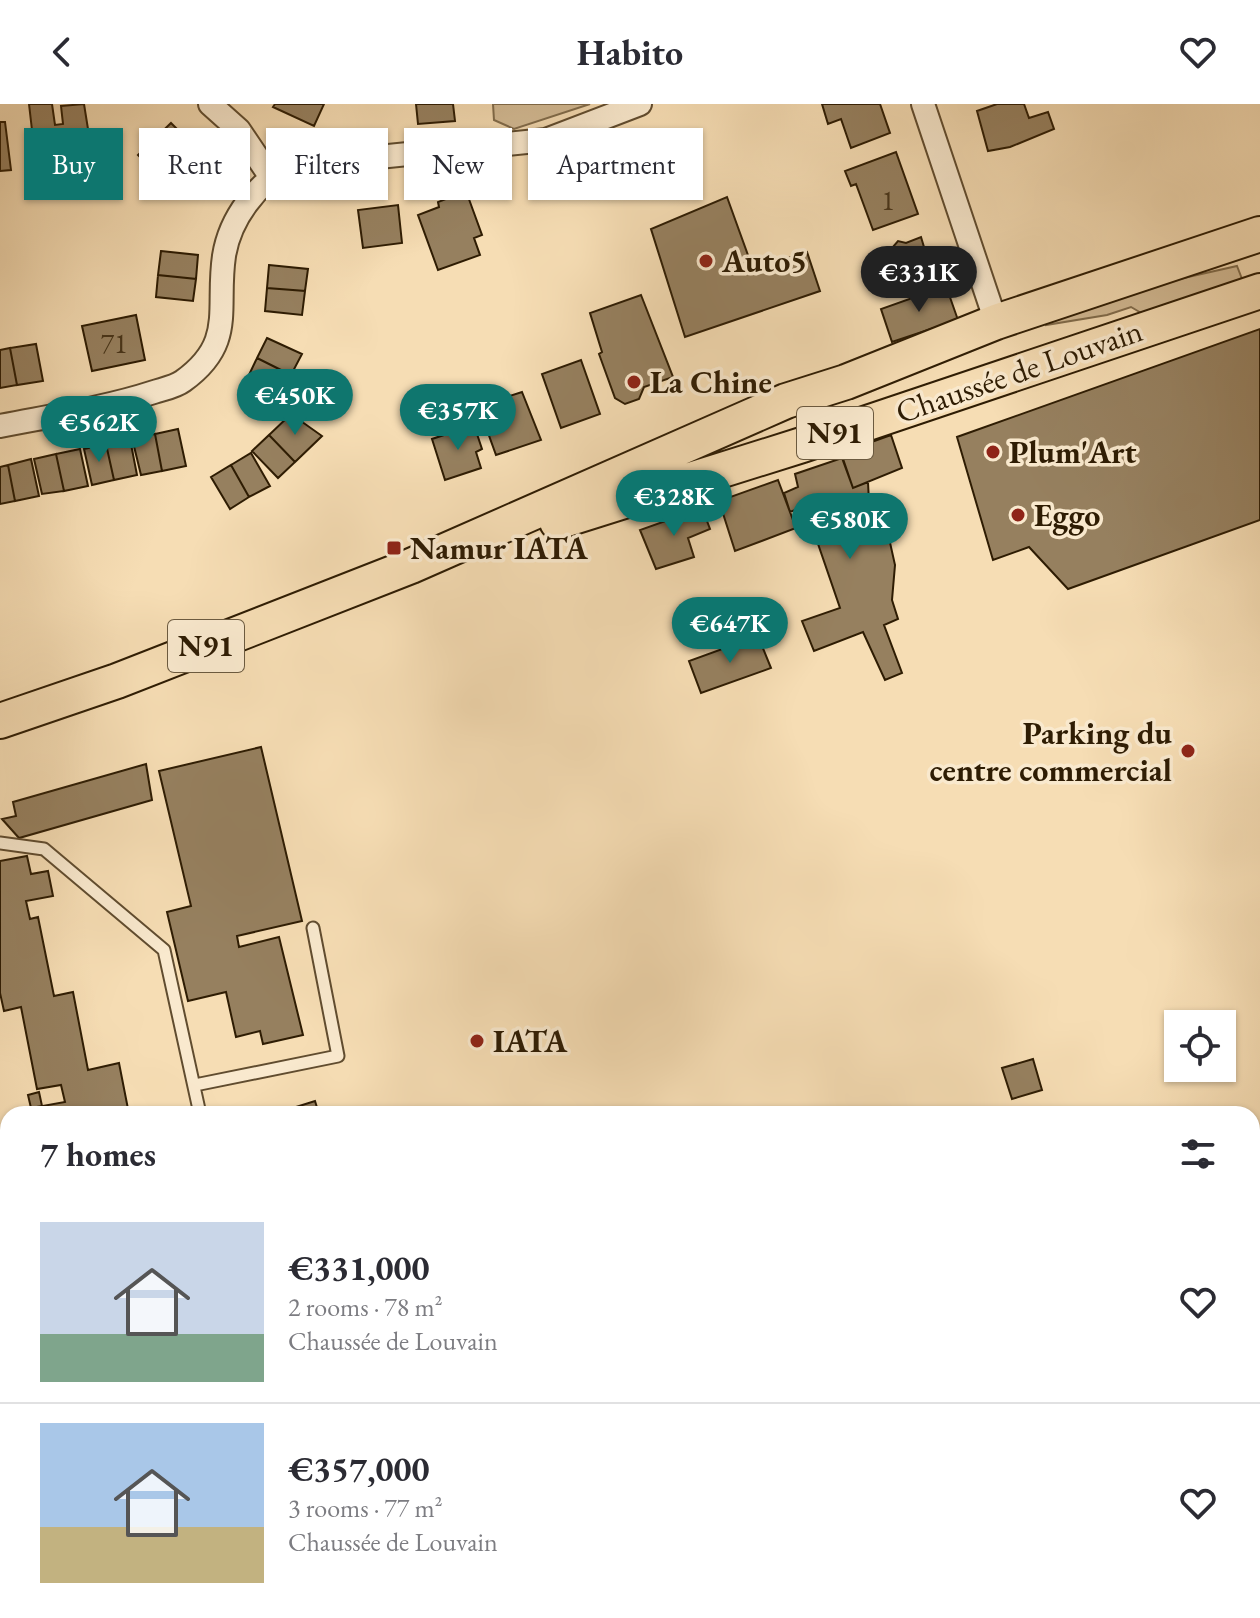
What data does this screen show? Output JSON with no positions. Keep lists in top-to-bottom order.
{
  "streets": {
    "main road": ["Chaussée de Louvain", "N91"]
  },
  "places": {
    "other": [
      "Auto5",
      "La Chine",
      "Plum'Art",
      "Eggo",
      "Parking du centre commercial",
      "IATA"
    ],
    "transit": ["Namur IATA"]
  },
  "house_numbers": ["1", "71"],
  "page": {
    "header": "Habito",
    "chip": [
      "Buy",
      "Rent",
      "Filters",
      "New",
      "Apartment"
    ],
    "price": [
      "€331K",
      "€450K",
      "€357K",
      "€562K",
      "€328K",
      "€580K",
      "€647K"
    ],
    "heading": "7 homes",
    "list": [
      {
        "name": "€331,000",
        "note": "2 rooms · 78 m² · Chaussée de Louvain"
      },
      {
        "name": "€357,000",
        "note": "3 rooms · 77 m² · Chaussée de Louvain"
      }
    ]
  }
}
